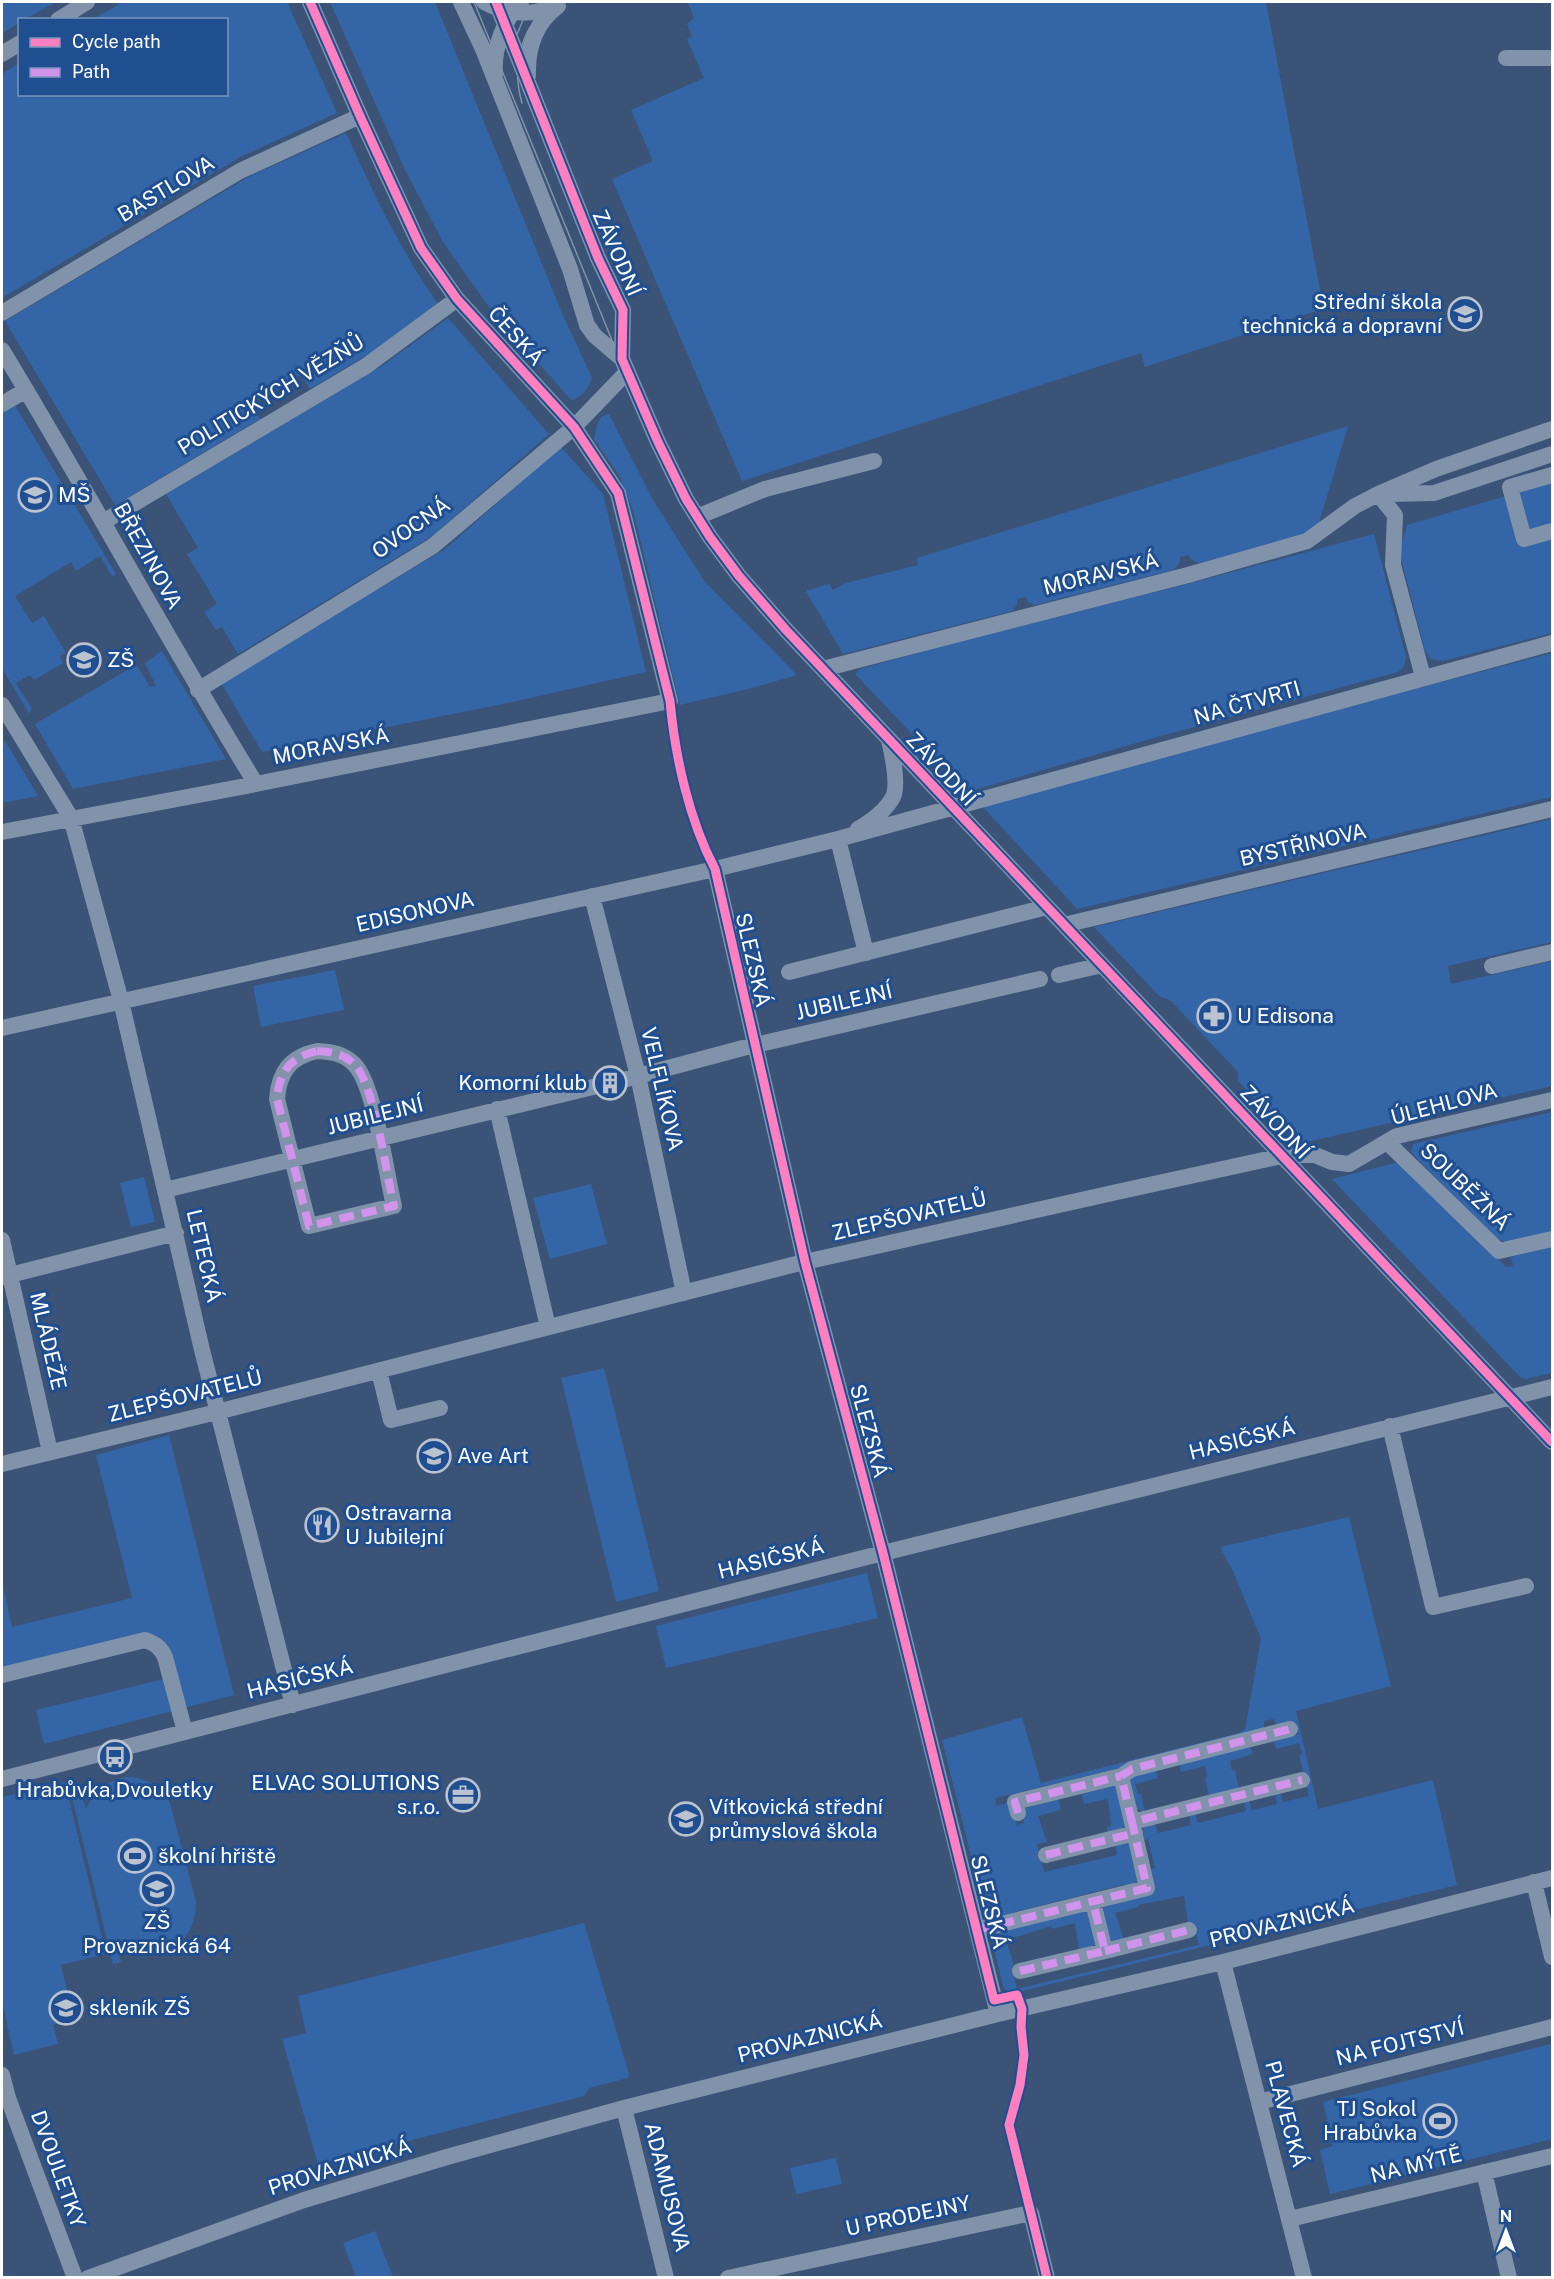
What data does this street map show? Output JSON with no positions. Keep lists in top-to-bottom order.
{
  "streets": {
    "street": [
      "BASTLOVA",
      "ZÁVODNÍ",
      "ČESKÁ",
      "POLITICKÝCH VĚZŇŮ",
      "OVOCNÁ",
      "BŘEZINOVA",
      "MORAVSKÁ",
      "NA ČTVRTI",
      "BYSTŘINOVA",
      "EDISONOVA",
      "SLEZSKÁ",
      "JUBILEJNÍ",
      "VELFLÍKOVA",
      "ÚLEHLOVA",
      "SOUBĚŽNÁ",
      "ZLEPŠOVATELŮ",
      "LETECKÁ",
      "MLÁDEŽE",
      "HASIČSKÁ",
      "PROVAZNICKÁ",
      "NA FOJTSTVÍ",
      "PLAVECKÁ",
      "NA MÝTĚ",
      "DVOULETKY",
      "ADAMUSOVA",
      "U PRODEJNY"
    ]
  },
  "crossings": [
    ["BASTLOVA", "ČESKÁ"],
    ["ZÁVODNÍ", "OVOCNÁ"],
    ["ZÁVODNÍ", "MORAVSKÁ"],
    ["ZÁVODNÍ", "NA ČTVRTI"],
    ["ZÁVODNÍ", "BYSTŘINOVA"],
    ["ZÁVODNÍ", "EDISONOVA"],
    ["ZÁVODNÍ", "ÚLEHLOVA"],
    ["ZÁVODNÍ", "ZLEPŠOVATELŮ"],
    ["ZÁVODNÍ", "HASIČSKÁ"],
    ["ČESKÁ", "POLITICKÝCH VĚZŇŮ"],
    ["ČESKÁ", "OVOCNÁ"],
    ["ČESKÁ", "MORAVSKÁ"],
    ["POLITICKÝCH VĚZŇŮ", "BŘEZINOVA"],
    ["OVOCNÁ", "BŘEZINOVA"],
    ["BŘEZINOVA", "MORAVSKÁ"],
    ["MORAVSKÁ", "LETECKÁ"],
    ["NA ČTVRTI", "EDISONOVA"],
    ["EDISONOVA", "SLEZSKÁ"],
    ["EDISONOVA", "VELFLÍKOVA"],
    ["EDISONOVA", "LETECKÁ"],
    ["SLEZSKÁ", "JUBILEJNÍ"],
    ["SLEZSKÁ", "ZLEPŠOVATELŮ"],
    ["SLEZSKÁ", "HASIČSKÁ"],
    ["SLEZSKÁ", "PROVAZNICKÁ"],
    ["JUBILEJNÍ", "VELFLÍKOVA"],
    ["JUBILEJNÍ", "LETECKÁ"],
    ["VELFLÍKOVA", "ZLEPŠOVATELŮ"],
    ["ÚLEHLOVA", "SOUBĚŽNÁ"],
    ["ÚLEHLOVA", "ZLEPŠOVATELŮ"],
    ["ZLEPŠOVATELŮ", "LETECKÁ"],
    ["ZLEPŠOVATELŮ", "MLÁDEŽE"],
    ["LETECKÁ", "HASIČSKÁ"],
    ["PROVAZNICKÁ", "PLAVECKÁ"],
    ["PROVAZNICKÁ", "ADAMUSOVA"],
    ["NA FOJTSTVÍ", "PLAVECKÁ"],
    ["PLAVECKÁ", "NA MÝTĚ"]
  ],
  "places": {
    "school or university": [
      "Střední škola technická a dopravní",
      "MŠ",
      "ZŠ",
      "Ave Art",
      "Vítkovická střední průmyslová škola",
      "ZŠ Provaznická 64",
      "skleník ZŠ"
    ],
    "pharmacy": ["U Edisona"],
    "building": ["Komorní klub"],
    "restaurant": ["Ostravarna U Jubilejní"],
    "bus stop": ["Hrabůvka,Dvouletky"],
    "office": ["ELVAC SOLUTIONS s.r.o."],
    "sports": ["školní hřiště", "TJ Sokol Hrabůvka"]
  },
  "legend": ["Cycle path", "Path"],
  "north": "top"
}
